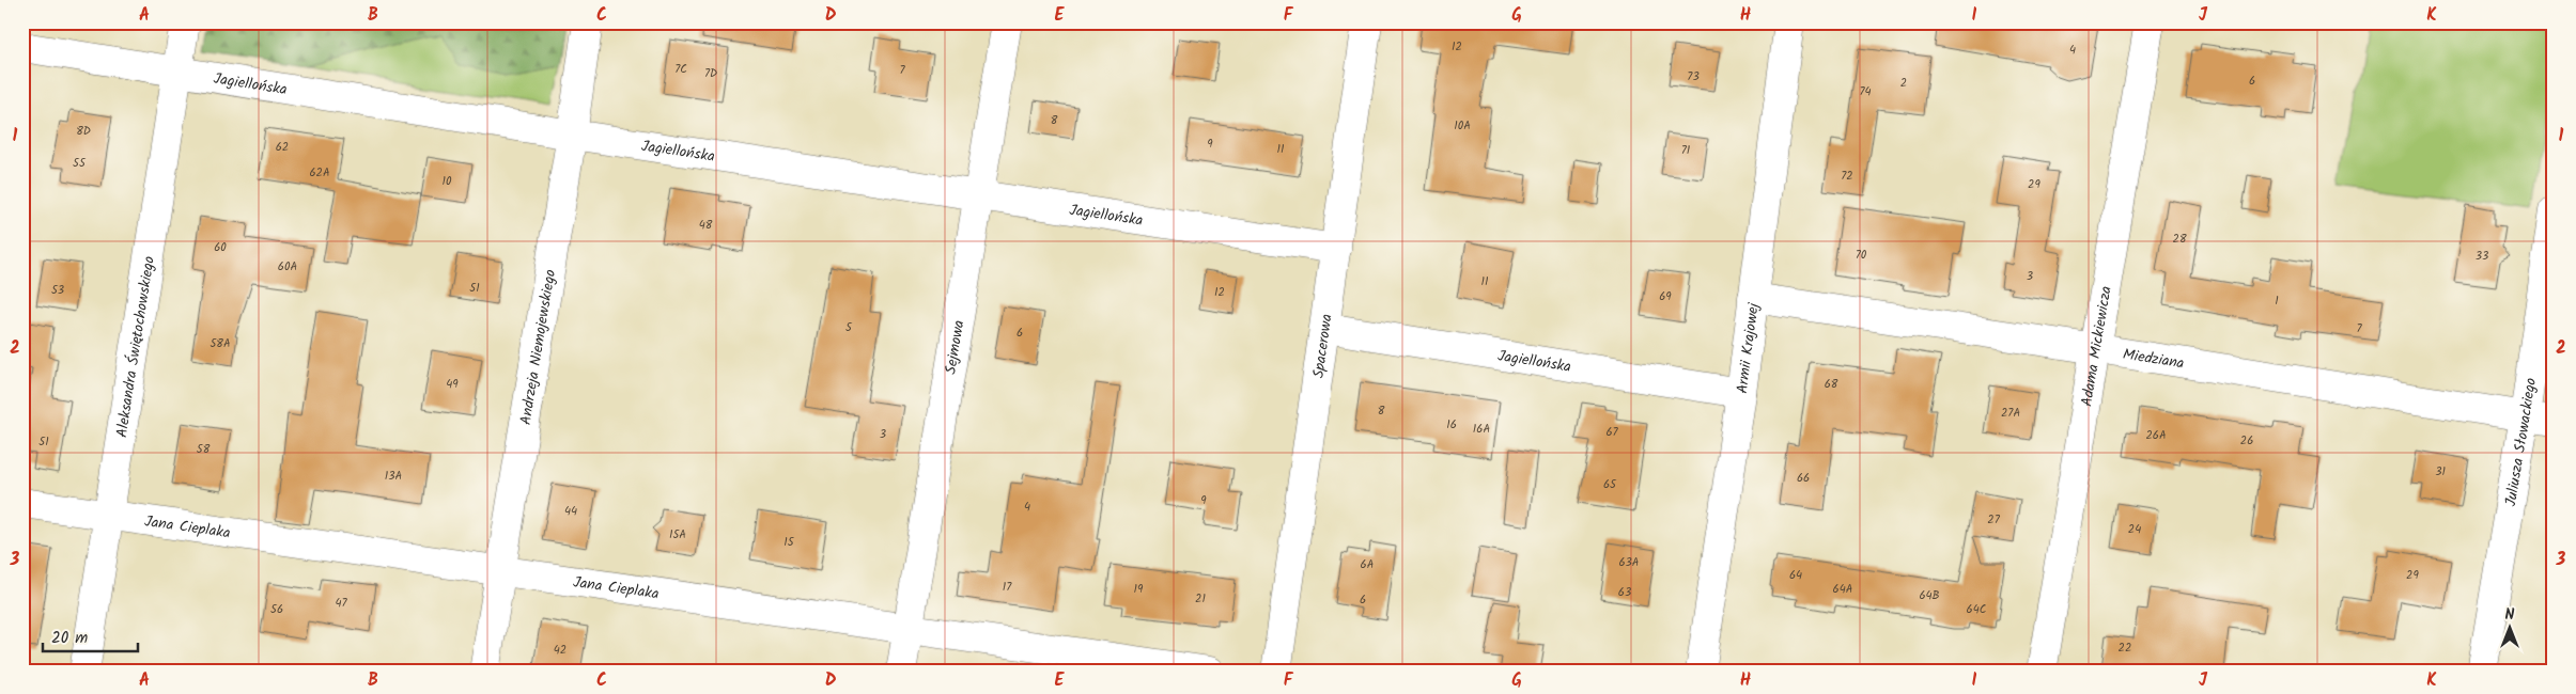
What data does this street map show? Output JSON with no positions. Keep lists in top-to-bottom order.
{
  "streets": {
    "street": [
      "Jagiellońska",
      "Aleksandra Świętochowskiego",
      "Andrzeja Niemojewskiego",
      "Sejmowa",
      "Spacerowa",
      "Armii Krajowej",
      "Adama Mickiewicza",
      "Miedziana",
      "Juliusza Słowackiego",
      "Jana Cieplaka"
    ]
  },
  "crossings": [
    ["Jagiellońska", "Aleksandra Świętochowskiego"],
    ["Jagiellońska", "Andrzeja Niemojewskiego"],
    ["Jagiellońska", "Sejmowa"],
    ["Jagiellońska", "Spacerowa"],
    ["Jagiellońska", "Armii Krajowej"],
    ["Aleksandra Świętochowskiego", "Jana Cieplaka"],
    ["Andrzeja Niemojewskiego", "Jana Cieplaka"],
    ["Sejmowa", "Jana Cieplaka"],
    ["Armii Krajowej", "Miedziana"],
    ["Adama Mickiewicza", "Miedziana"],
    ["Miedziana", "Juliusza Słowackiego"]
  ],
  "house_numbers": [
    "12",
    "4",
    "7C",
    "7",
    "7D",
    "73",
    "6",
    "2",
    "74",
    "8",
    "10A",
    "8D",
    "9",
    "62",
    "11",
    "71",
    "55",
    "62A",
    "72",
    "10",
    "29",
    "48",
    "28",
    "60",
    "70",
    "33",
    "60A",
    "3",
    "11",
    "51",
    "53",
    "12",
    "69",
    "1",
    "5",
    "7",
    "6",
    "58A",
    "49",
    "68",
    "8",
    "27A",
    "16",
    "16A",
    "67",
    "3",
    "26A",
    "26",
    "51",
    "58",
    "31",
    "13A",
    "66",
    "65",
    "9",
    "4",
    "44",
    "27",
    "24",
    "15A",
    "15",
    "63A",
    "6A",
    "64",
    "29",
    "17",
    "19",
    "64A",
    "63",
    "64B",
    "21",
    "6",
    "47",
    "56",
    "64C",
    "22",
    "42"
  ],
  "scale_bar": "20 m",
  "north": "top",
  "grid": {
    "columns": [
      "A",
      "B",
      "C",
      "D",
      "E",
      "F",
      "G",
      "H",
      "I",
      "J",
      "K"
    ],
    "rows": ["1", "2", "3"]
  }
}
